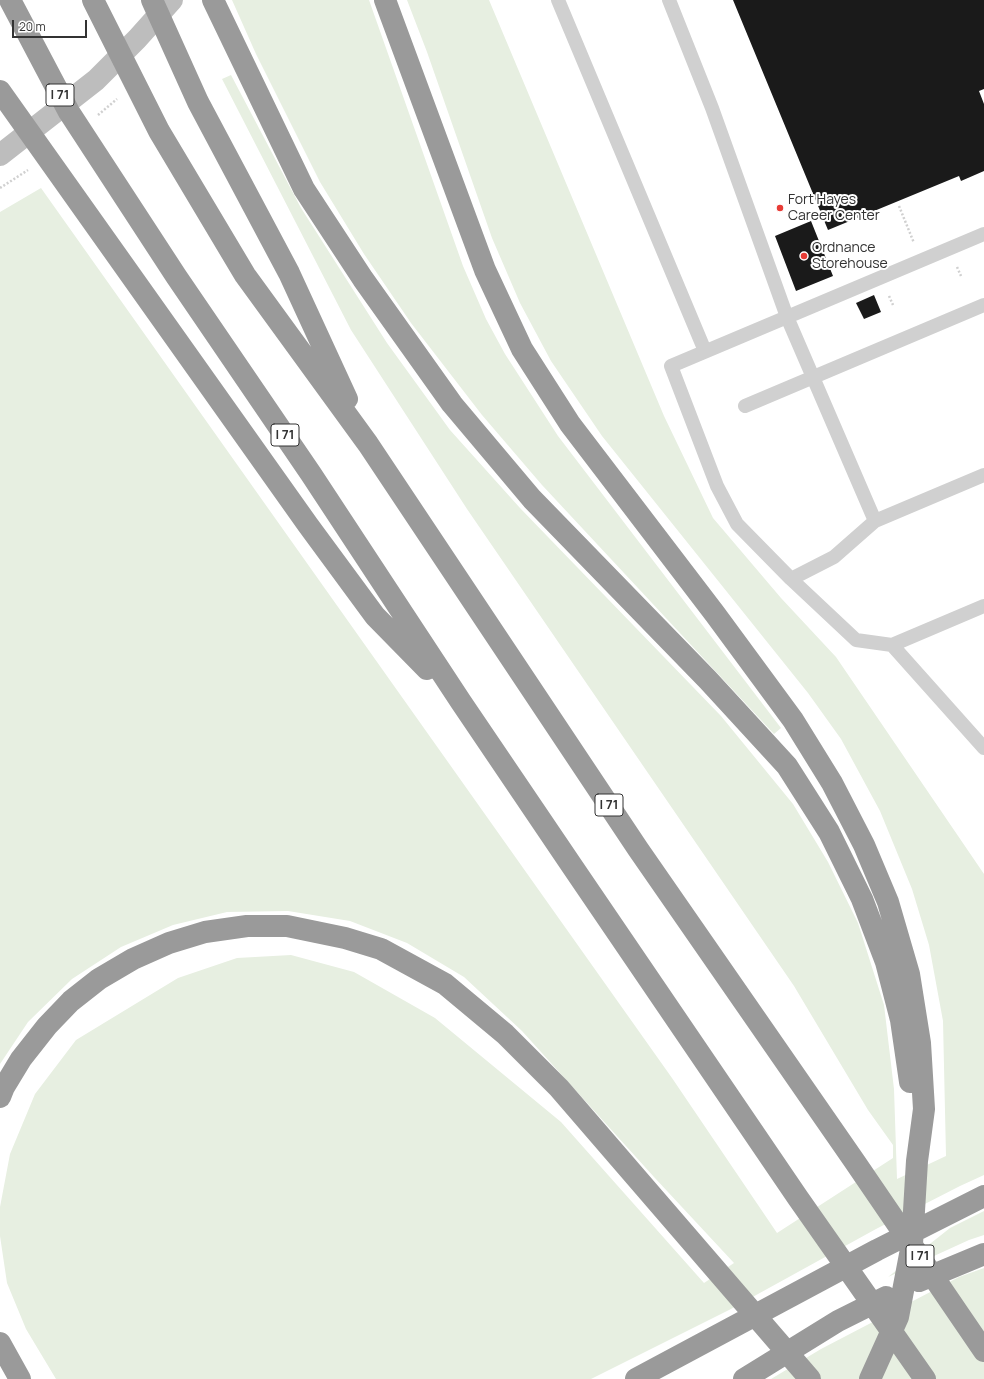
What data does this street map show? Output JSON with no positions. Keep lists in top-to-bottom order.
{
  "streets": {
    "highway": ["I 71"]
  },
  "places": ["Fort Hayes Career Center", "Ordnance Storehouse"],
  "scale_bar": "20 m"
}
